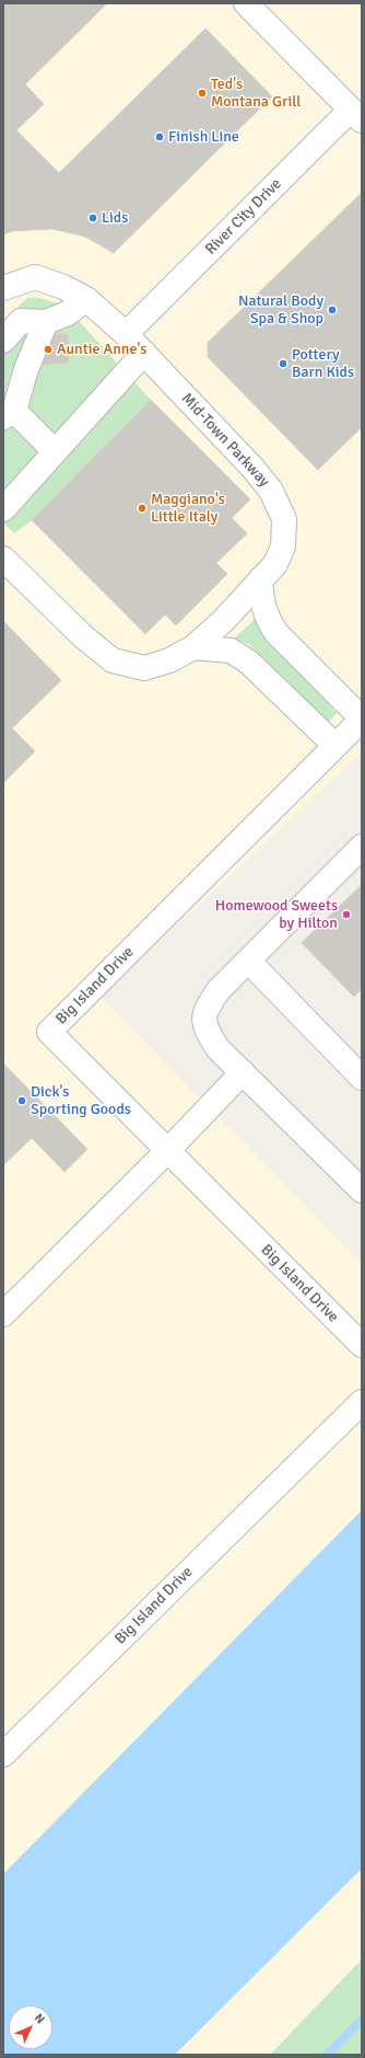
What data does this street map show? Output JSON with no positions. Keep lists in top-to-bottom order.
{
  "streets": {
    "street": ["River City Drive", "Mid-Town Parkway", "Big Island Drive"]
  },
  "crossings": [
    ["River City Drive", "Mid-Town Parkway"]
  ],
  "places": [
    "Ted's Montana Grill",
    "Finish Line",
    "Lids",
    "Natural Body Spa & Shop",
    "Auntie Anne's",
    "Pottery Barn Kids",
    "Maggiano's Little Italy",
    "Homewood Sweets by Hilton",
    "Dick's Sporting Goods"
  ],
  "north": "top right"
}
